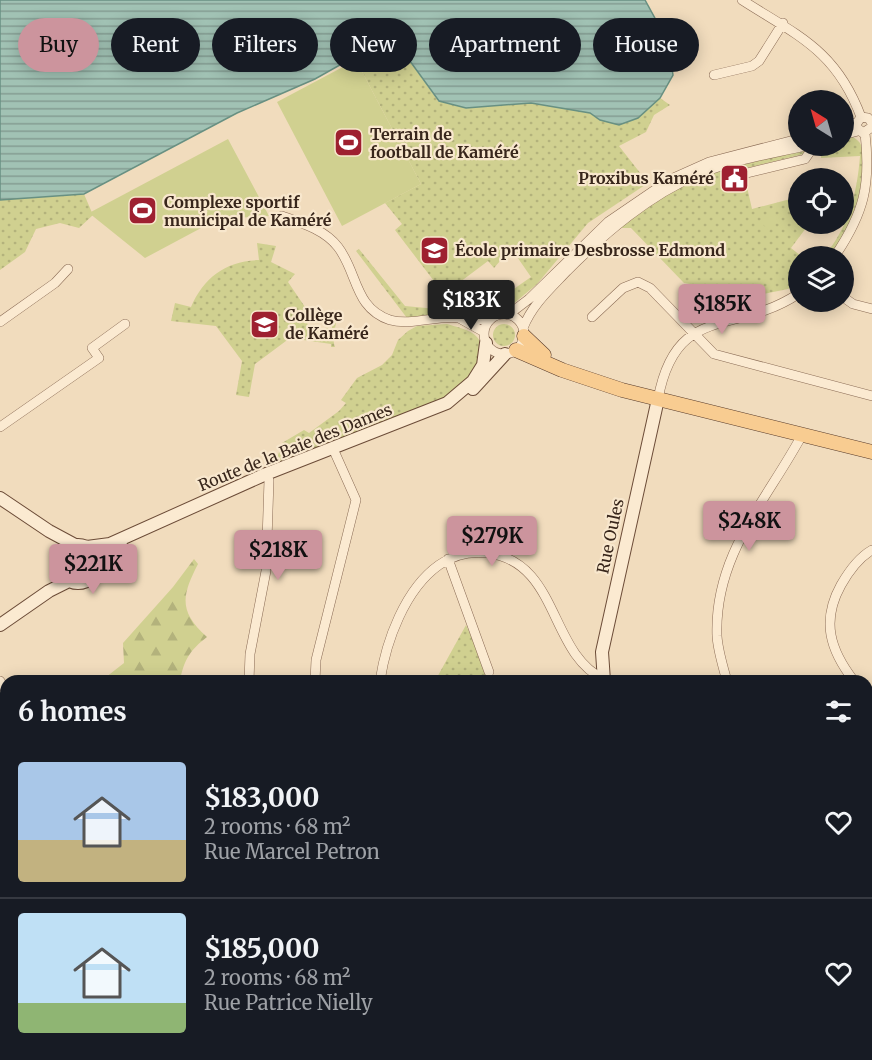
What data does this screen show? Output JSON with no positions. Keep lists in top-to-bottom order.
{
  "streets": {
    "main road": ["Route de la Baie des Dames", "Rue Oules"]
  },
  "places": {
    "sports": ["Terrain de football de Kaméré", "Complexe sportif municipal de Kaméré"],
    "public building": ["Proxibus Kaméré"],
    "school or university": ["École primaire Desbrosse Edmond", "Collège de Kaméré"]
  },
  "north": "top left",
  "page": {
    "chip": [
      "Buy",
      "Rent",
      "Filters",
      "New",
      "Apartment",
      "House"
    ],
    "price": [
      "$183K",
      "$185K",
      "$248K",
      "$279K",
      "$218K",
      "$221K"
    ],
    "heading": "6 homes",
    "list": [
      {
        "name": "$183,000",
        "note": "2 rooms · 68 m² · Rue Marcel Petron"
      },
      {
        "name": "$185,000",
        "note": "2 rooms · 68 m² · Rue Patrice Nielly"
      }
    ]
  }
}
